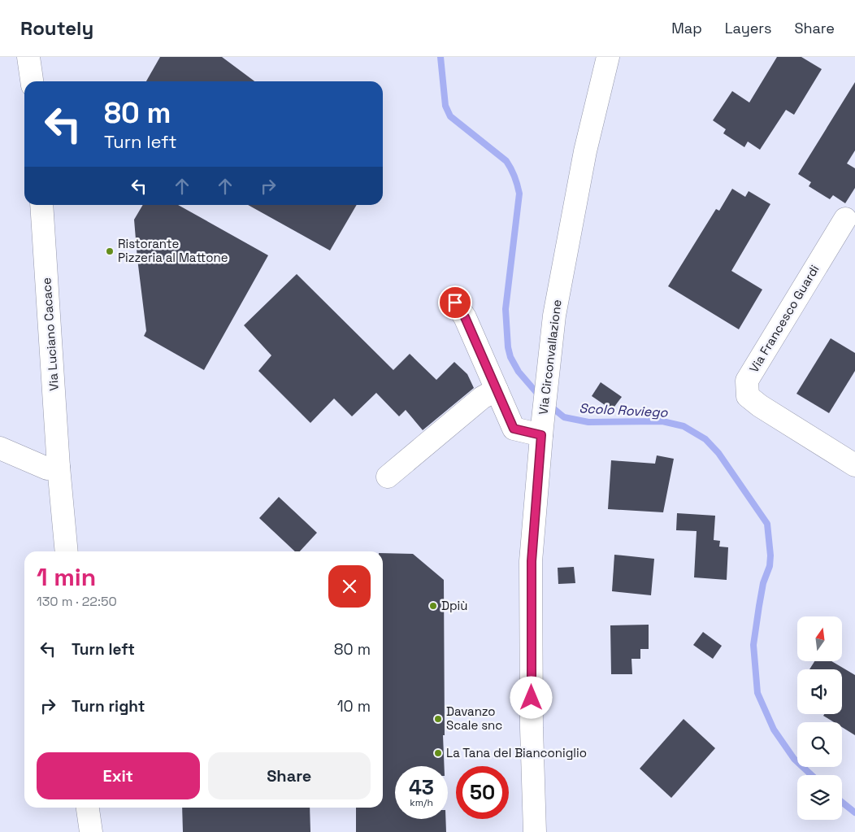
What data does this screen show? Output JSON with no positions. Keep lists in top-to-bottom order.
{
  "streets": {
    "street": ["Via Francesco Guardi", "Via Luciano Cacace", "Via Circonvallazione"]
  },
  "water": ["Scolo Roviego"],
  "places": [
    "Ristorante Pizzeria al Mattone",
    "Dpiù",
    "Davanzo Scale snc",
    "La Tana del Bianconiglio"
  ],
  "north": "top",
  "page": {
    "header": "Routely",
    "nav": ["Map", "Layers", "Share"],
    "turn": ["80 m", "Turn left"],
    "heading": ["1 min", "130 m · 22:50"],
    "list": [
      {
        "name": "Turn left",
        "value": "80 m"
      },
      {
        "name": "Turn right",
        "value": "10 m"
      }
    ],
    "buttons": ["Exit", "Share"],
    "speed": "43 km/h",
    "limit": "50"
  }
}
